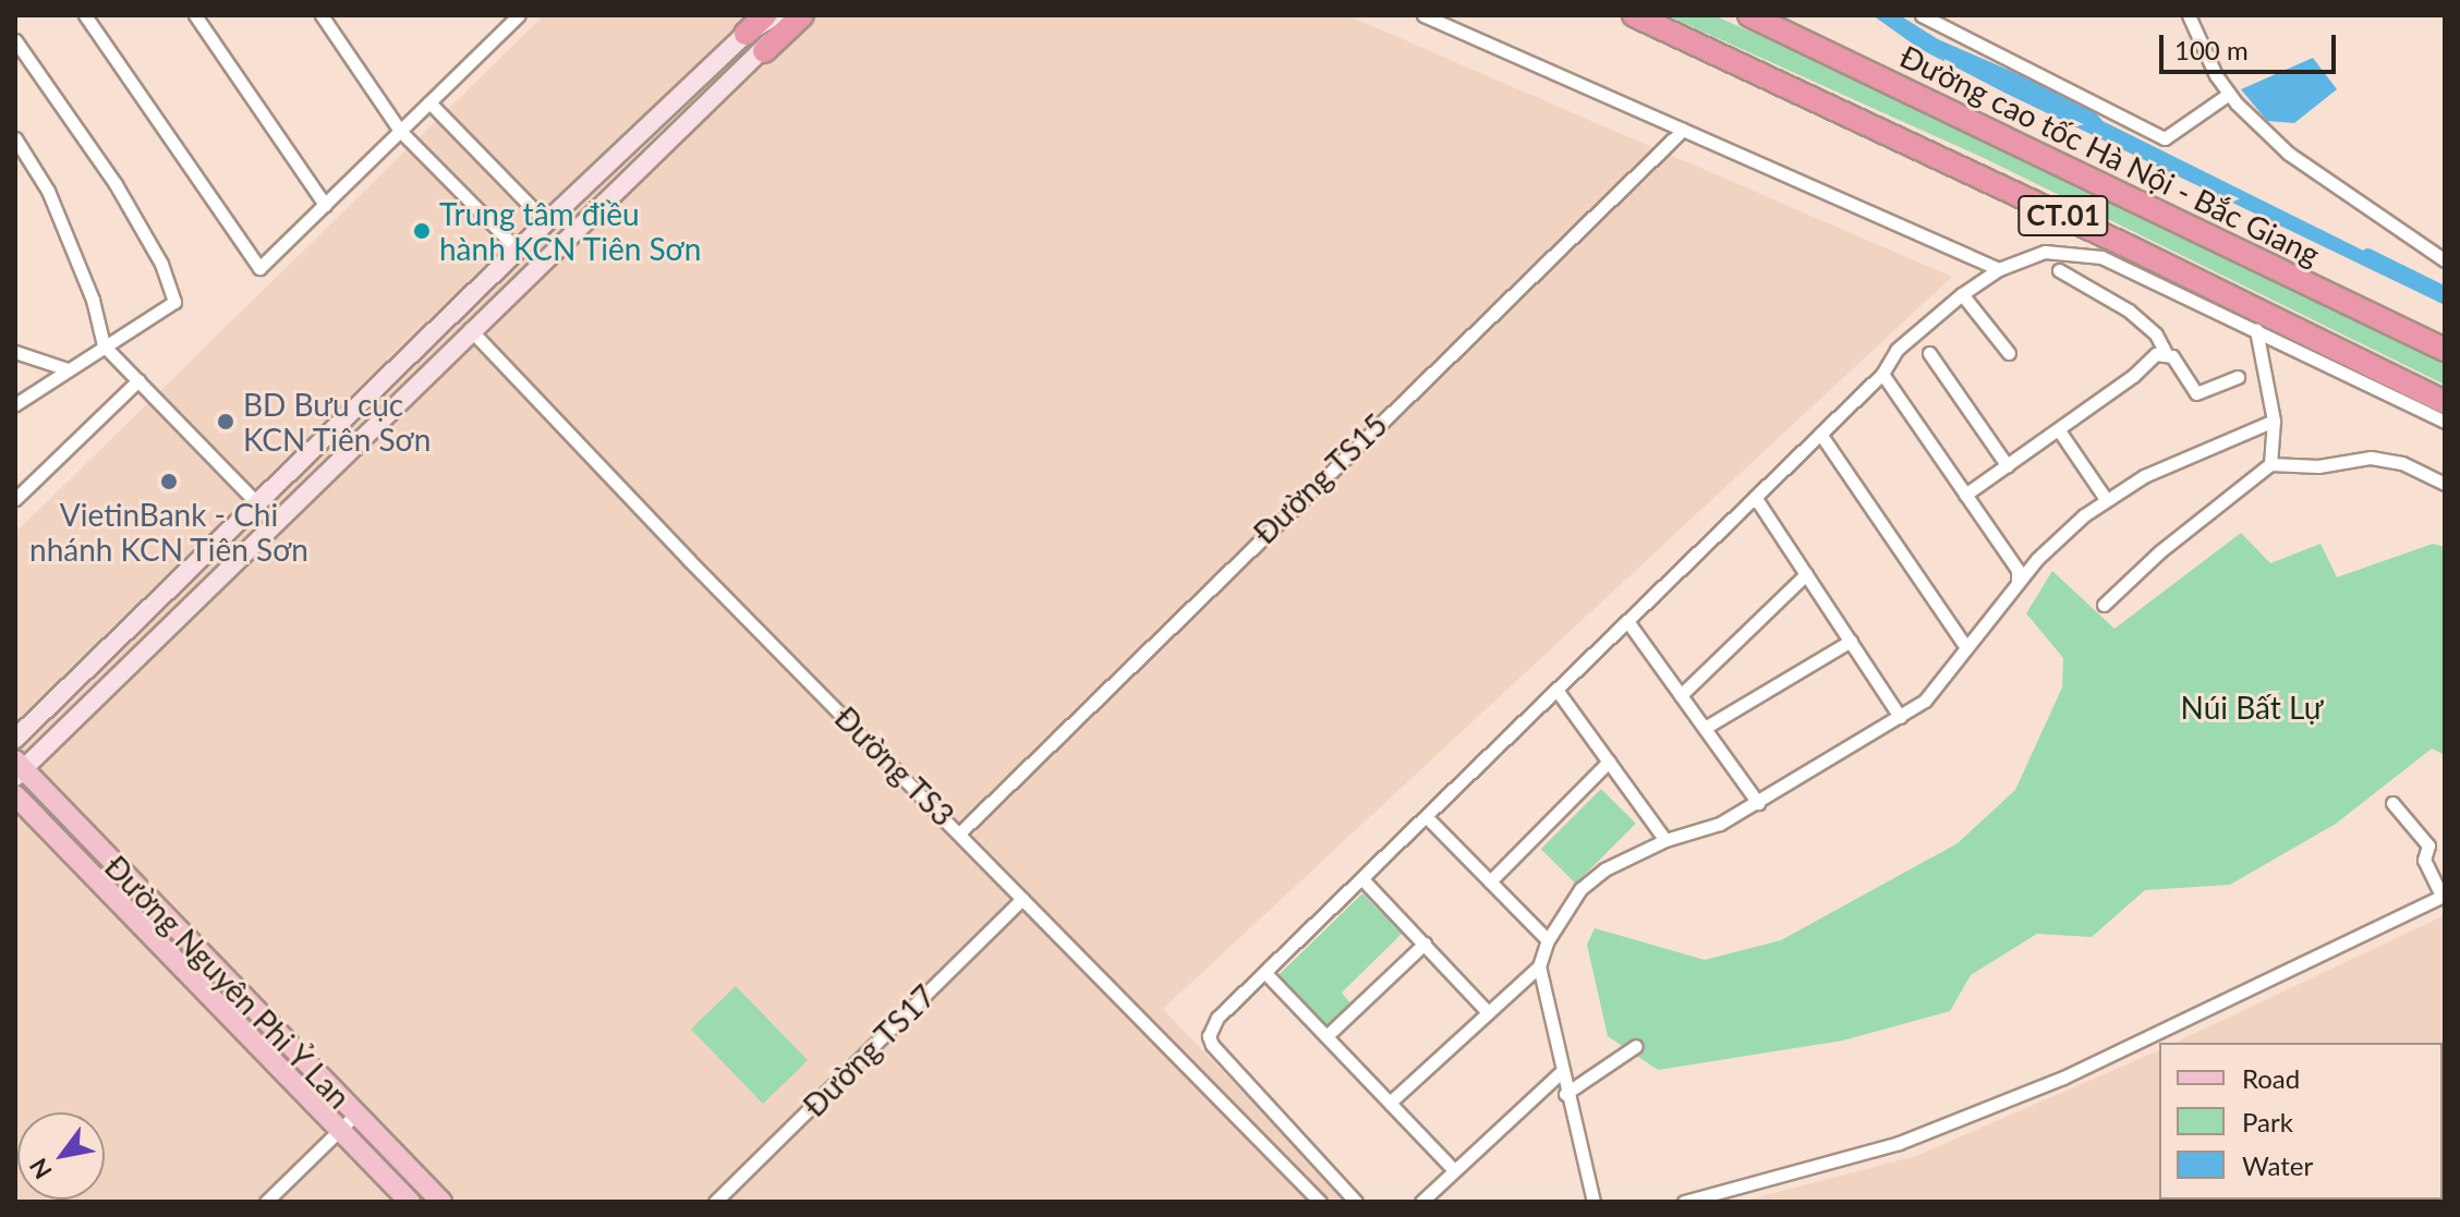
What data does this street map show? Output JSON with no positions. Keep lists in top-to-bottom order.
{
  "streets": {
    "highway": ["Đường cao tốc Hà Nội - Bắc Giang", "CT.01"],
    "main road": ["Đường Nguyên Phi Ỷ Lan"],
    "street": ["Đường TS15", "Đường TS3", "Đường TS17"]
  },
  "crossings": [
    ["Đường TS15", "Đường TS3"],
    ["Đường TS3", "Đường TS17"]
  ],
  "parks": ["Núi Bất Lự"],
  "places": ["Trung tâm điều hành KCN Tiên Sơn", "BD Bưu cục KCN Tiên Sơn", "VietinBank - Chi nhánh KCN Tiên Sơn"],
  "legend": ["Road", "Park", "Water"],
  "scale_bar": "100 m",
  "north": "bottom left"
}
